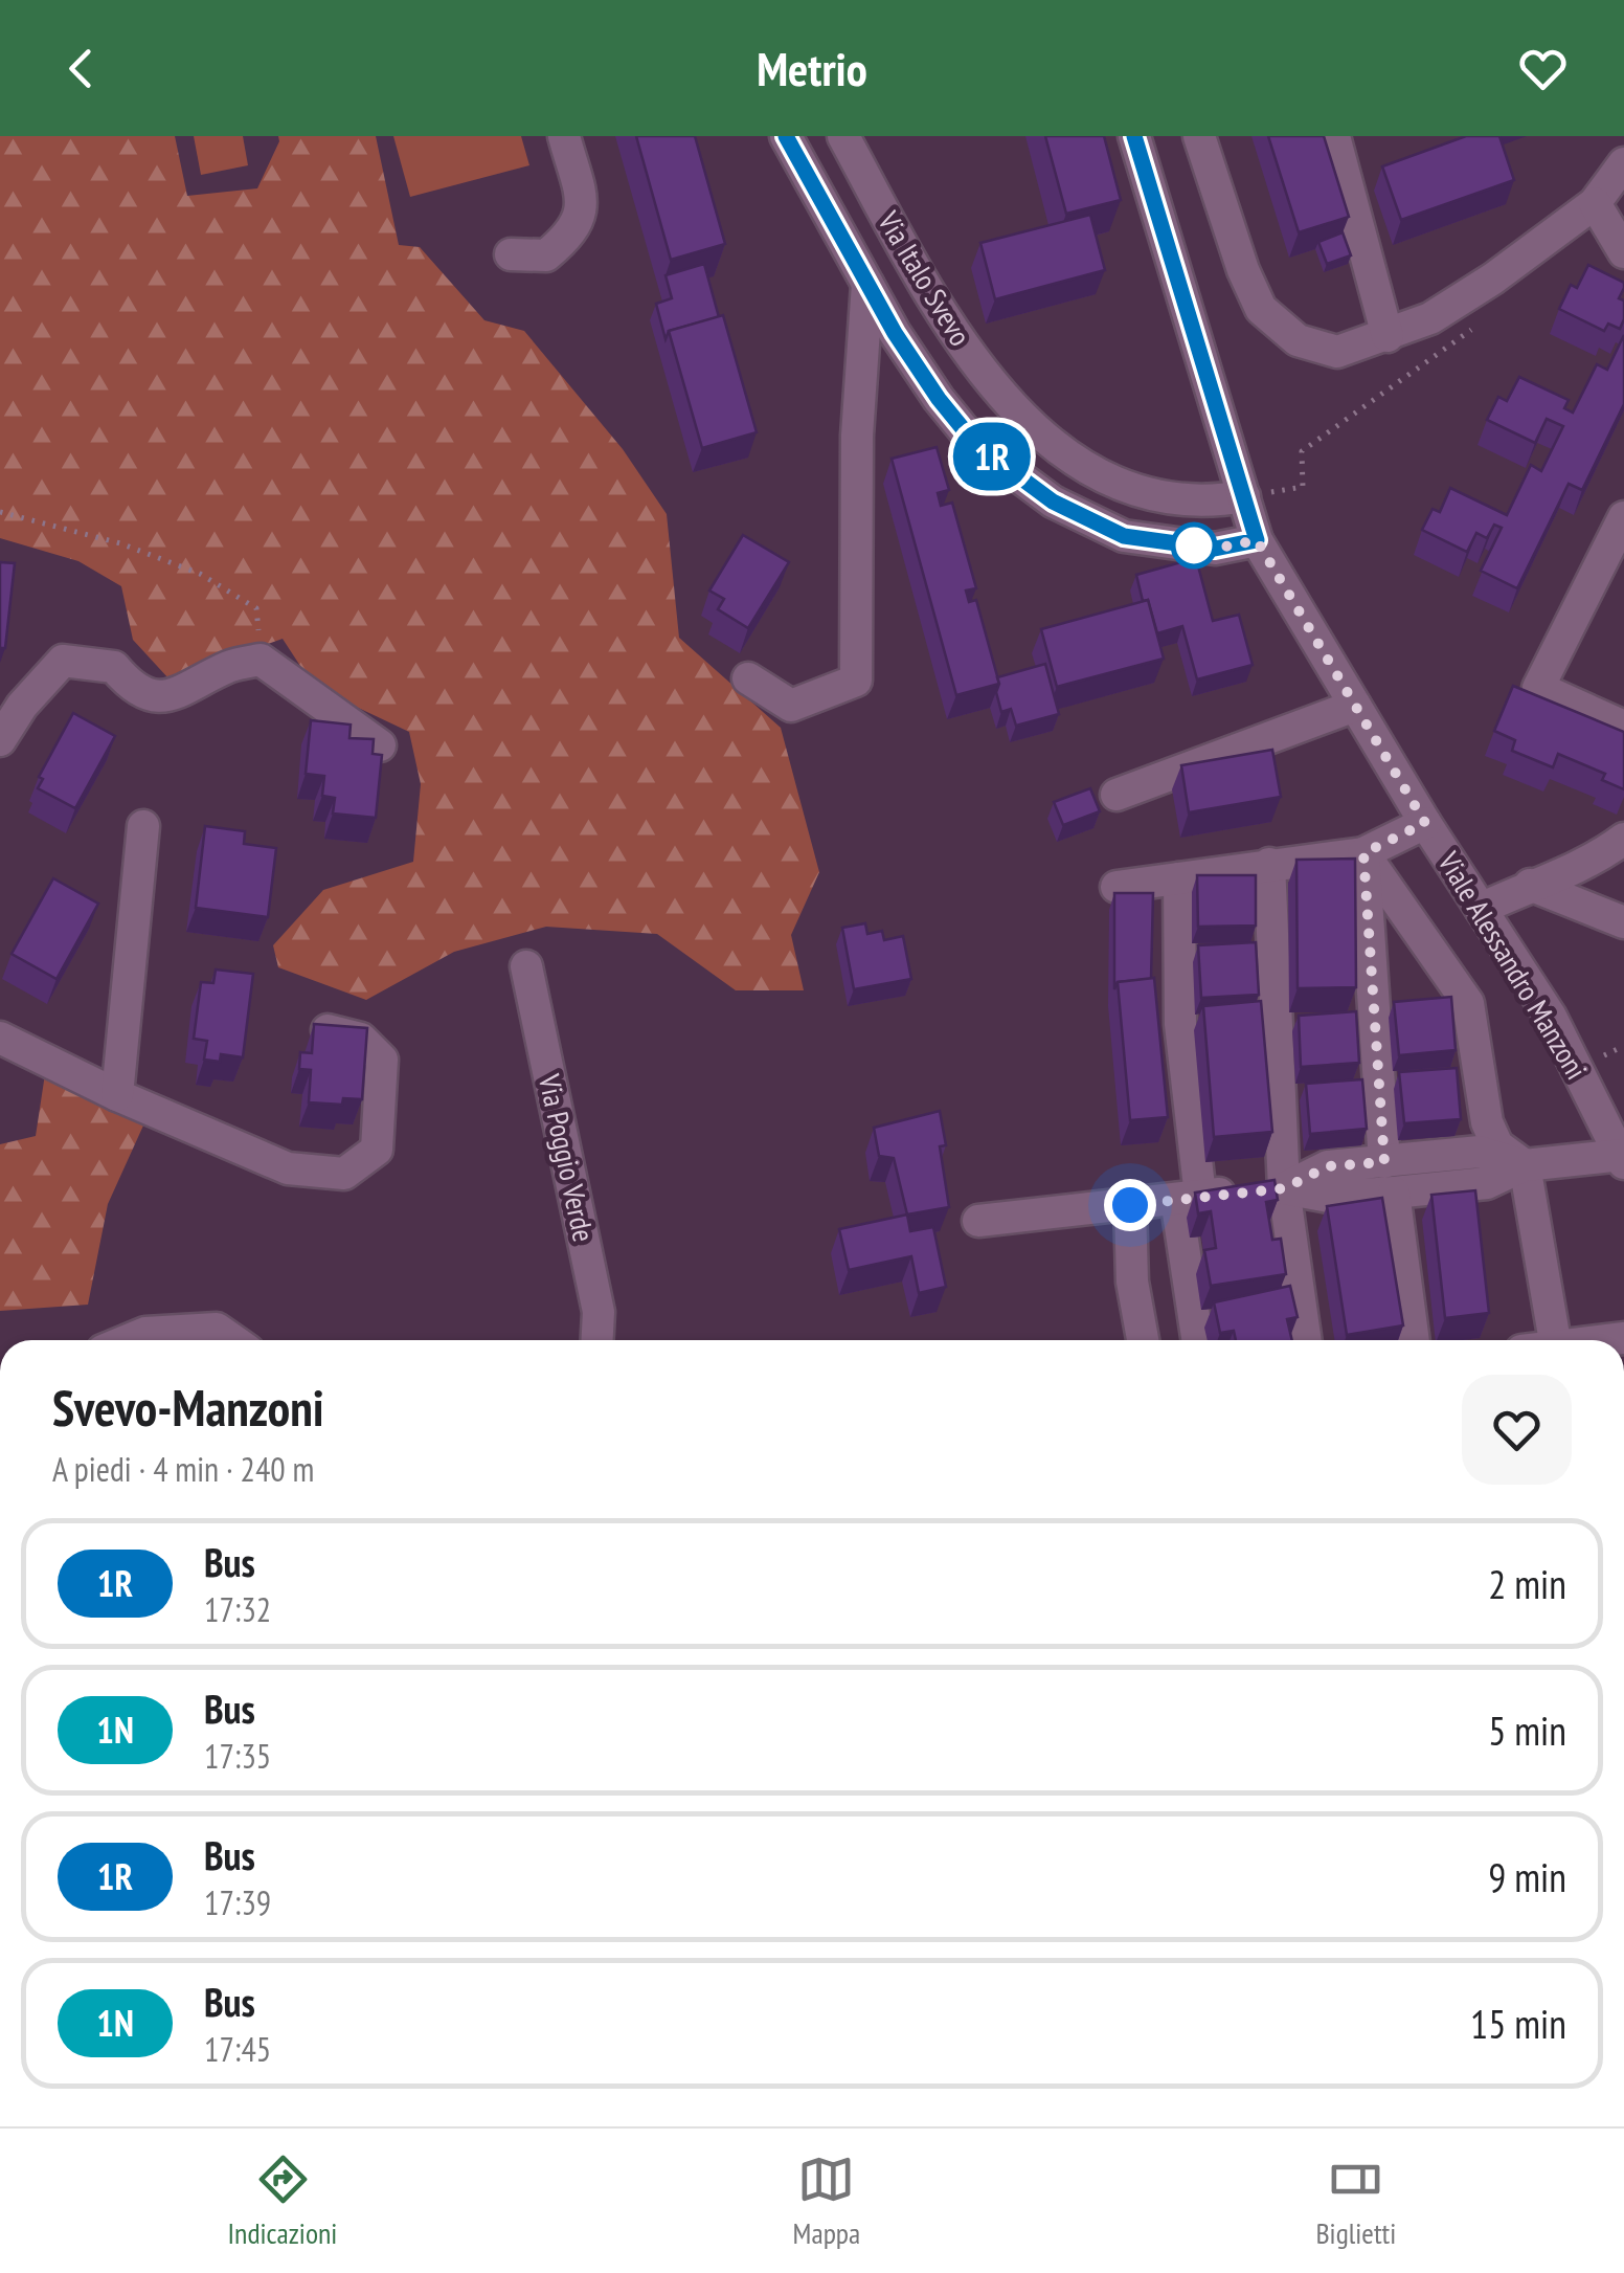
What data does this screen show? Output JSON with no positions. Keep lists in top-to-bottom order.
{
  "streets": {
    "street": ["Via Italo Svevo", "Viale Alessandro Manzoni", "Via Poggio Verde"]
  },
  "crossings": [
    ["Via Italo Svevo", "Viale Alessandro Manzoni"]
  ],
  "lines": ["bus line 1R"],
  "page": {
    "header": "Metrio",
    "on_map": "1R",
    "heading": ["Svevo-Manzoni", "A piedi · 4 min · 240 m"],
    "list": [
      {
        "mark": "1R",
        "name": "Bus",
        "note": "17:32",
        "value": "2 min"
      },
      {
        "mark": "1N",
        "name": "Bus",
        "note": "17:35",
        "value": "5 min"
      },
      {
        "mark": "1R",
        "name": "Bus",
        "note": "17:39",
        "value": "9 min"
      },
      {
        "mark": "1N",
        "name": "Bus",
        "note": "17:45",
        "value": "15 min"
      }
    ],
    "tabs": ["Indicazioni", "Mappa", "Biglietti"]
  }
}
